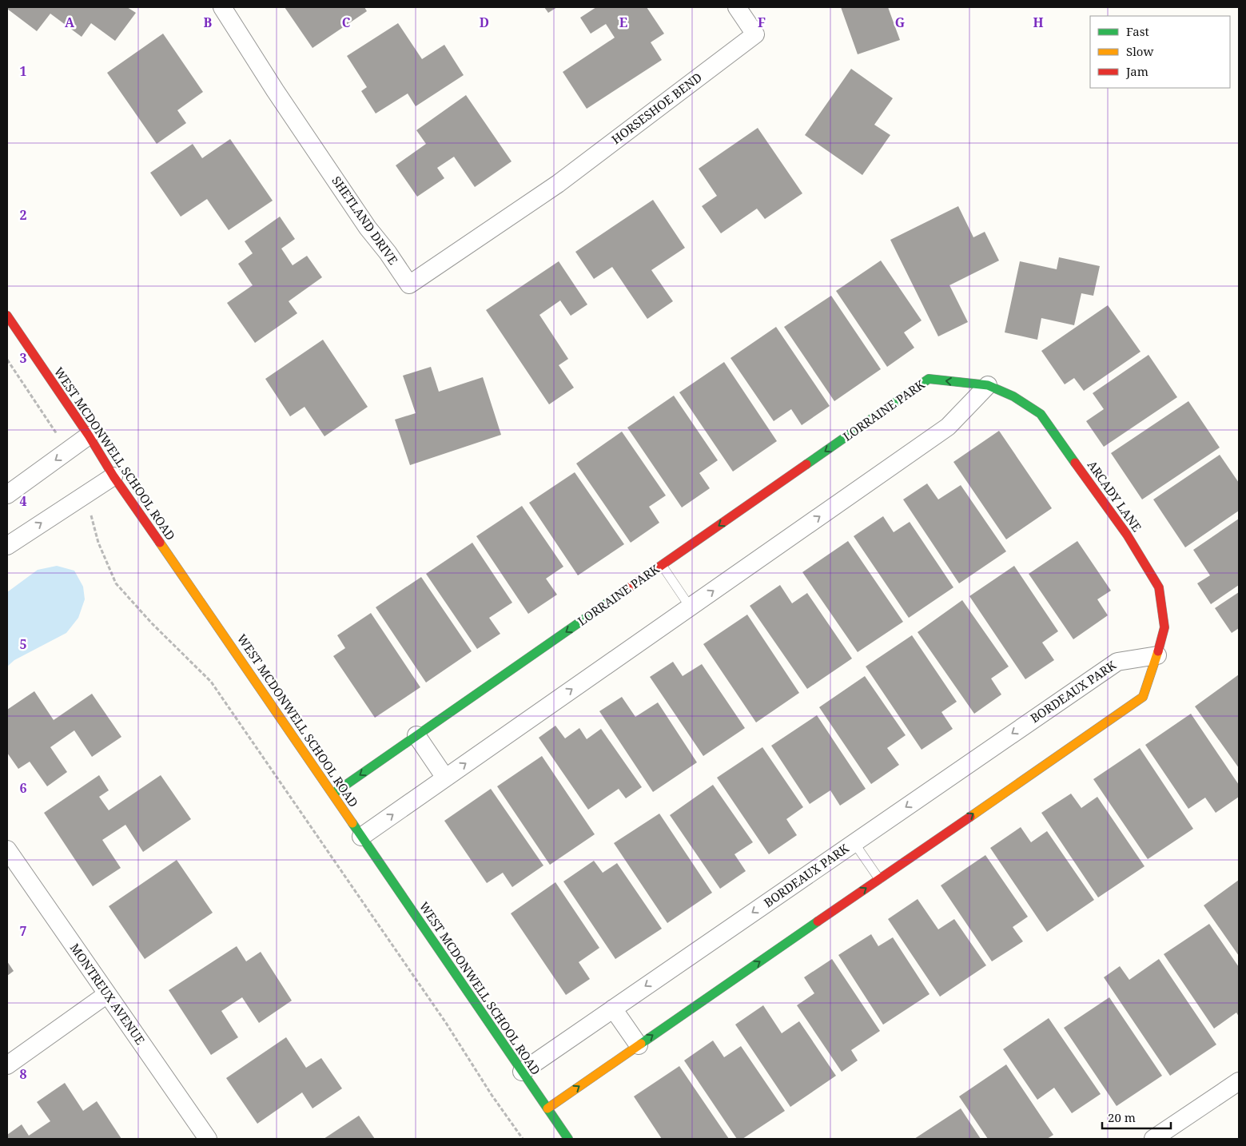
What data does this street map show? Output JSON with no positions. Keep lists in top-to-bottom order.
{
  "streets": {
    "street": [
      "HORSESHOE BEND",
      "SHETLAND DRIVE",
      "LORRAINE PARK",
      "WEST MCDONWELL SCHOOL ROAD",
      "ARCADY LANE",
      "BORDEAUX PARK",
      "MONTREUX AVENUE"
    ]
  },
  "crossings": [
    ["HORSESHOE BEND", "SHETLAND DRIVE"],
    ["LORRAINE PARK", "WEST MCDONWELL SCHOOL ROAD"],
    ["LORRAINE PARK", "ARCADY LANE"],
    ["WEST MCDONWELL SCHOOL ROAD", "BORDEAUX PARK"],
    ["ARCADY LANE", "BORDEAUX PARK"]
  ],
  "legend": ["Fast", "Slow", "Jam"],
  "scale_bar": "20 m",
  "grid": {
    "columns": [
      "A",
      "B",
      "C",
      "D",
      "E",
      "F",
      "G",
      "H"
    ],
    "rows": [
      "1",
      "2",
      "3",
      "4",
      "5",
      "6",
      "7",
      "8"
    ]
  }
}
